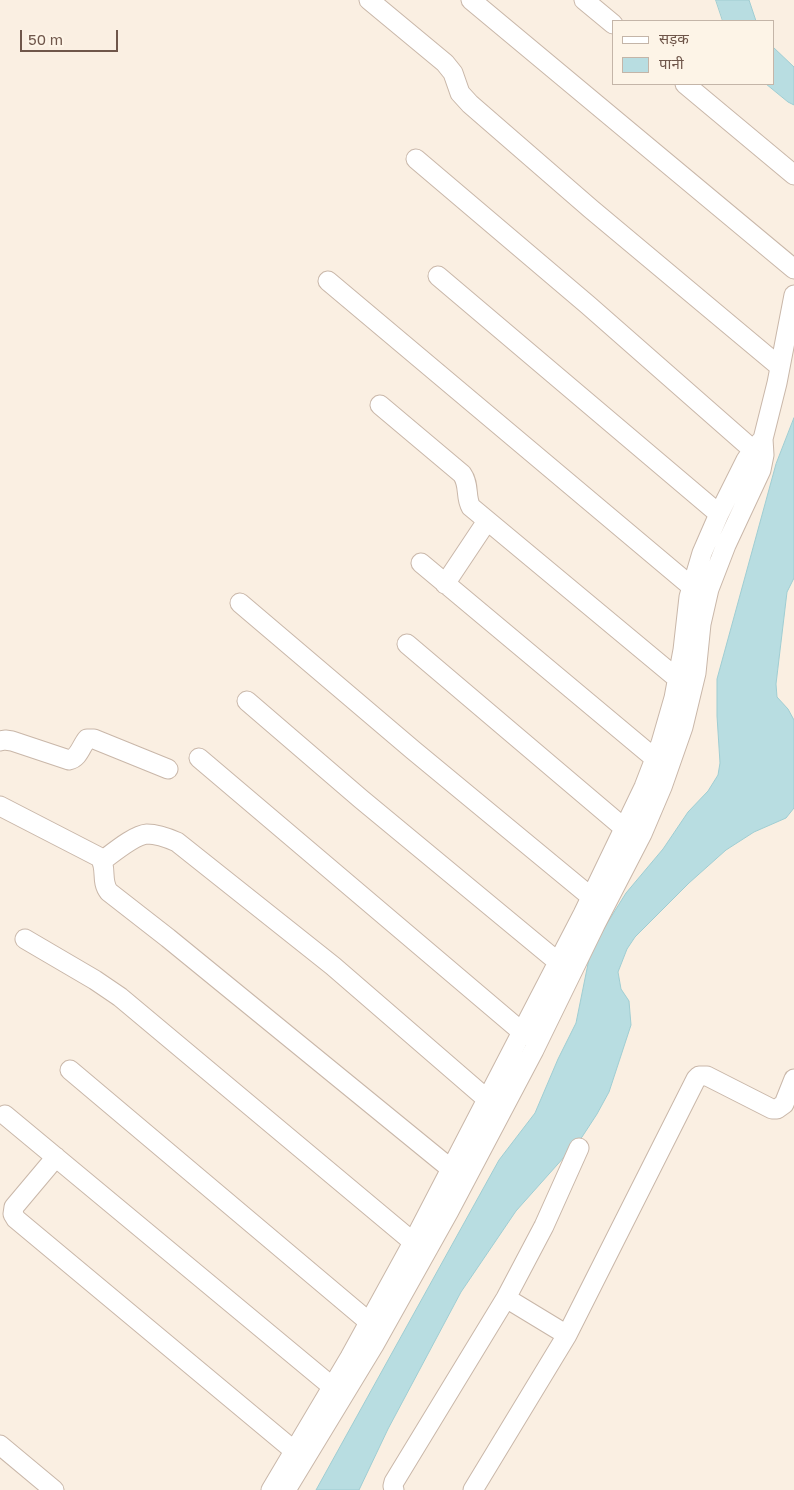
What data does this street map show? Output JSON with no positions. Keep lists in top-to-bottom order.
{
  "legend": ["सड़क", "पानी"],
  "scale_bar": "50 m"
}
